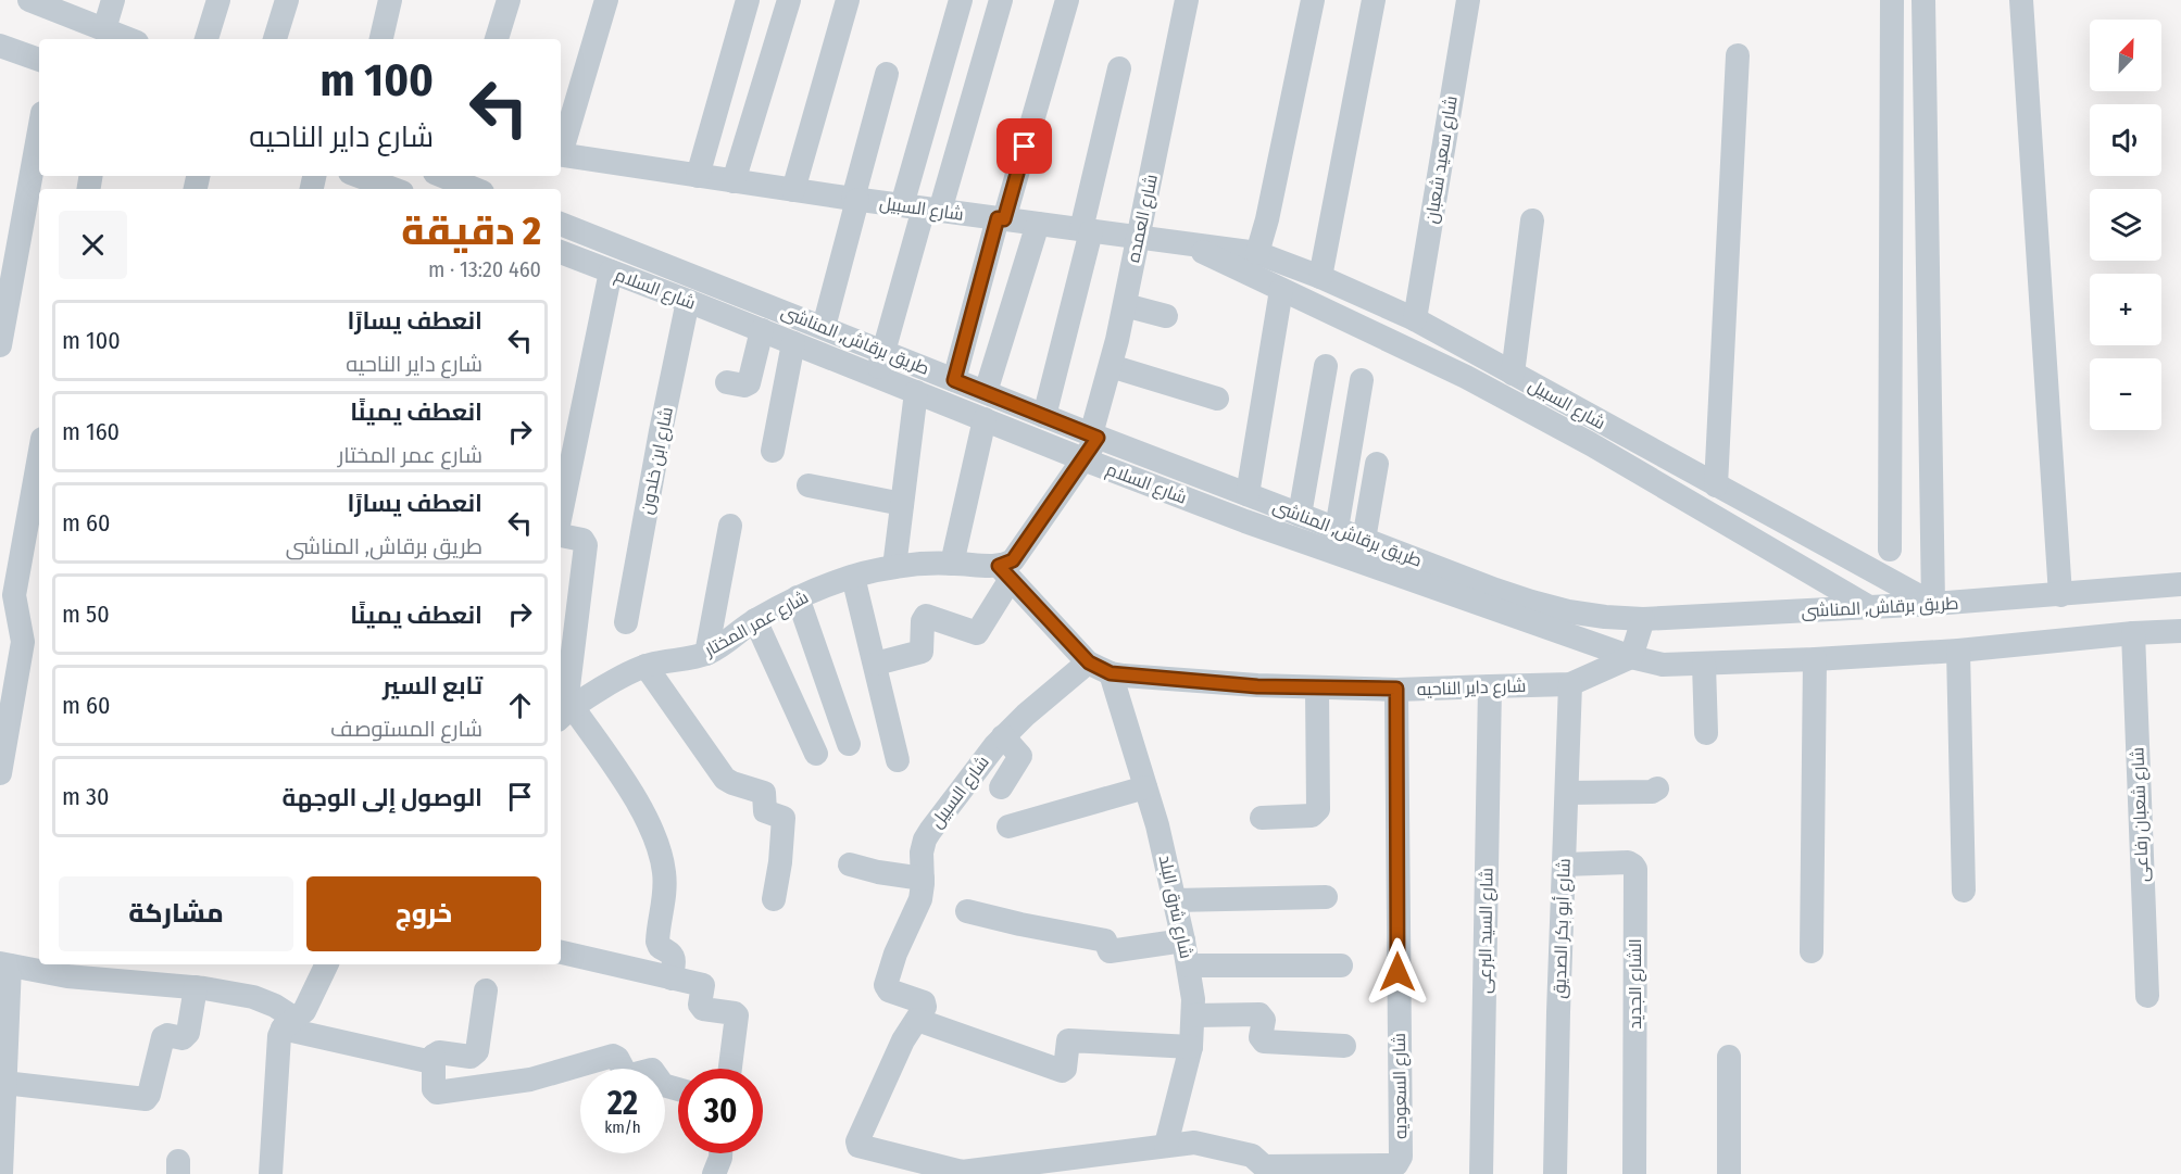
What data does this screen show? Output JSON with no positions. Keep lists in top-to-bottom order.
{
  "streets": {
    "street": [
      "شارع سعيد شعبان",
      "شارع السبيل",
      "شارع العمده",
      "شارع السلام",
      "طريق برقاش, المناشى",
      "شارع ابن خلدون",
      "شارع عمر المختار",
      "شارع داير الناحيه",
      "شارع شعبان رفاعى",
      "شارع شرق البلد",
      "شارع أبو بكر الصديق",
      "شارع السيد البرعى",
      "الشارع الجديد",
      "شارع السعوديه"
    ]
  },
  "crossings": [
    ["شارع سعيد شعبان", "شارع السبيل"],
    ["شارع السبيل", "شارع العمده"],
    ["شارع السبيل", "طريق برقاش, المناشى"],
    ["شارع السبيل", "شارع داير الناحيه"],
    ["شارع العمده", "طريق برقاش, المناشى"],
    ["شارع السلام", "شارع ابن خلدون"],
    ["شارع السلام", "شارع داير الناحيه"],
    ["شارع عمر المختار", "شارع داير الناحيه"],
    ["شارع داير الناحيه", "شارع شرق البلد"],
    ["شارع داير الناحيه", "شارع أبو بكر الصديق"],
    ["شارع داير الناحيه", "شارع السيد البرعى"],
    ["شارع داير الناحيه", "شارع السعوديه"],
    ["شارع شرق البلد", "شارع السعوديه"],
    ["شارع أبو بكر الصديق", "الشارع الجديد"]
  ],
  "north": "top right",
  "page": {
    "map_buttons": ["+", "−"],
    "turn": ["100 m", "شارع داير الناحيه"],
    "heading": ["2 دقيقة", "460 m · 13:20"],
    "list": [
      {
        "name": "انعطف يسارًا",
        "note": "شارع داير الناحيه",
        "value": "100 m"
      },
      {
        "name": "انعطف يمينًا",
        "note": "شارع عمر المختار",
        "value": "160 m"
      },
      {
        "name": "انعطف يسارًا",
        "note": "طريق برقاش, المناشى",
        "value": "60 m"
      },
      {
        "name": "انعطف يمينًا",
        "value": "50 m"
      },
      {
        "name": "تابع السير",
        "note": "شارع المستوصف",
        "value": "60 m"
      },
      {
        "name": "الوصول إلى الوجهة",
        "value": "30 m"
      }
    ],
    "buttons": ["خروج", "مشاركة"],
    "speed": "22 km/h",
    "limit": "30"
  }
}
